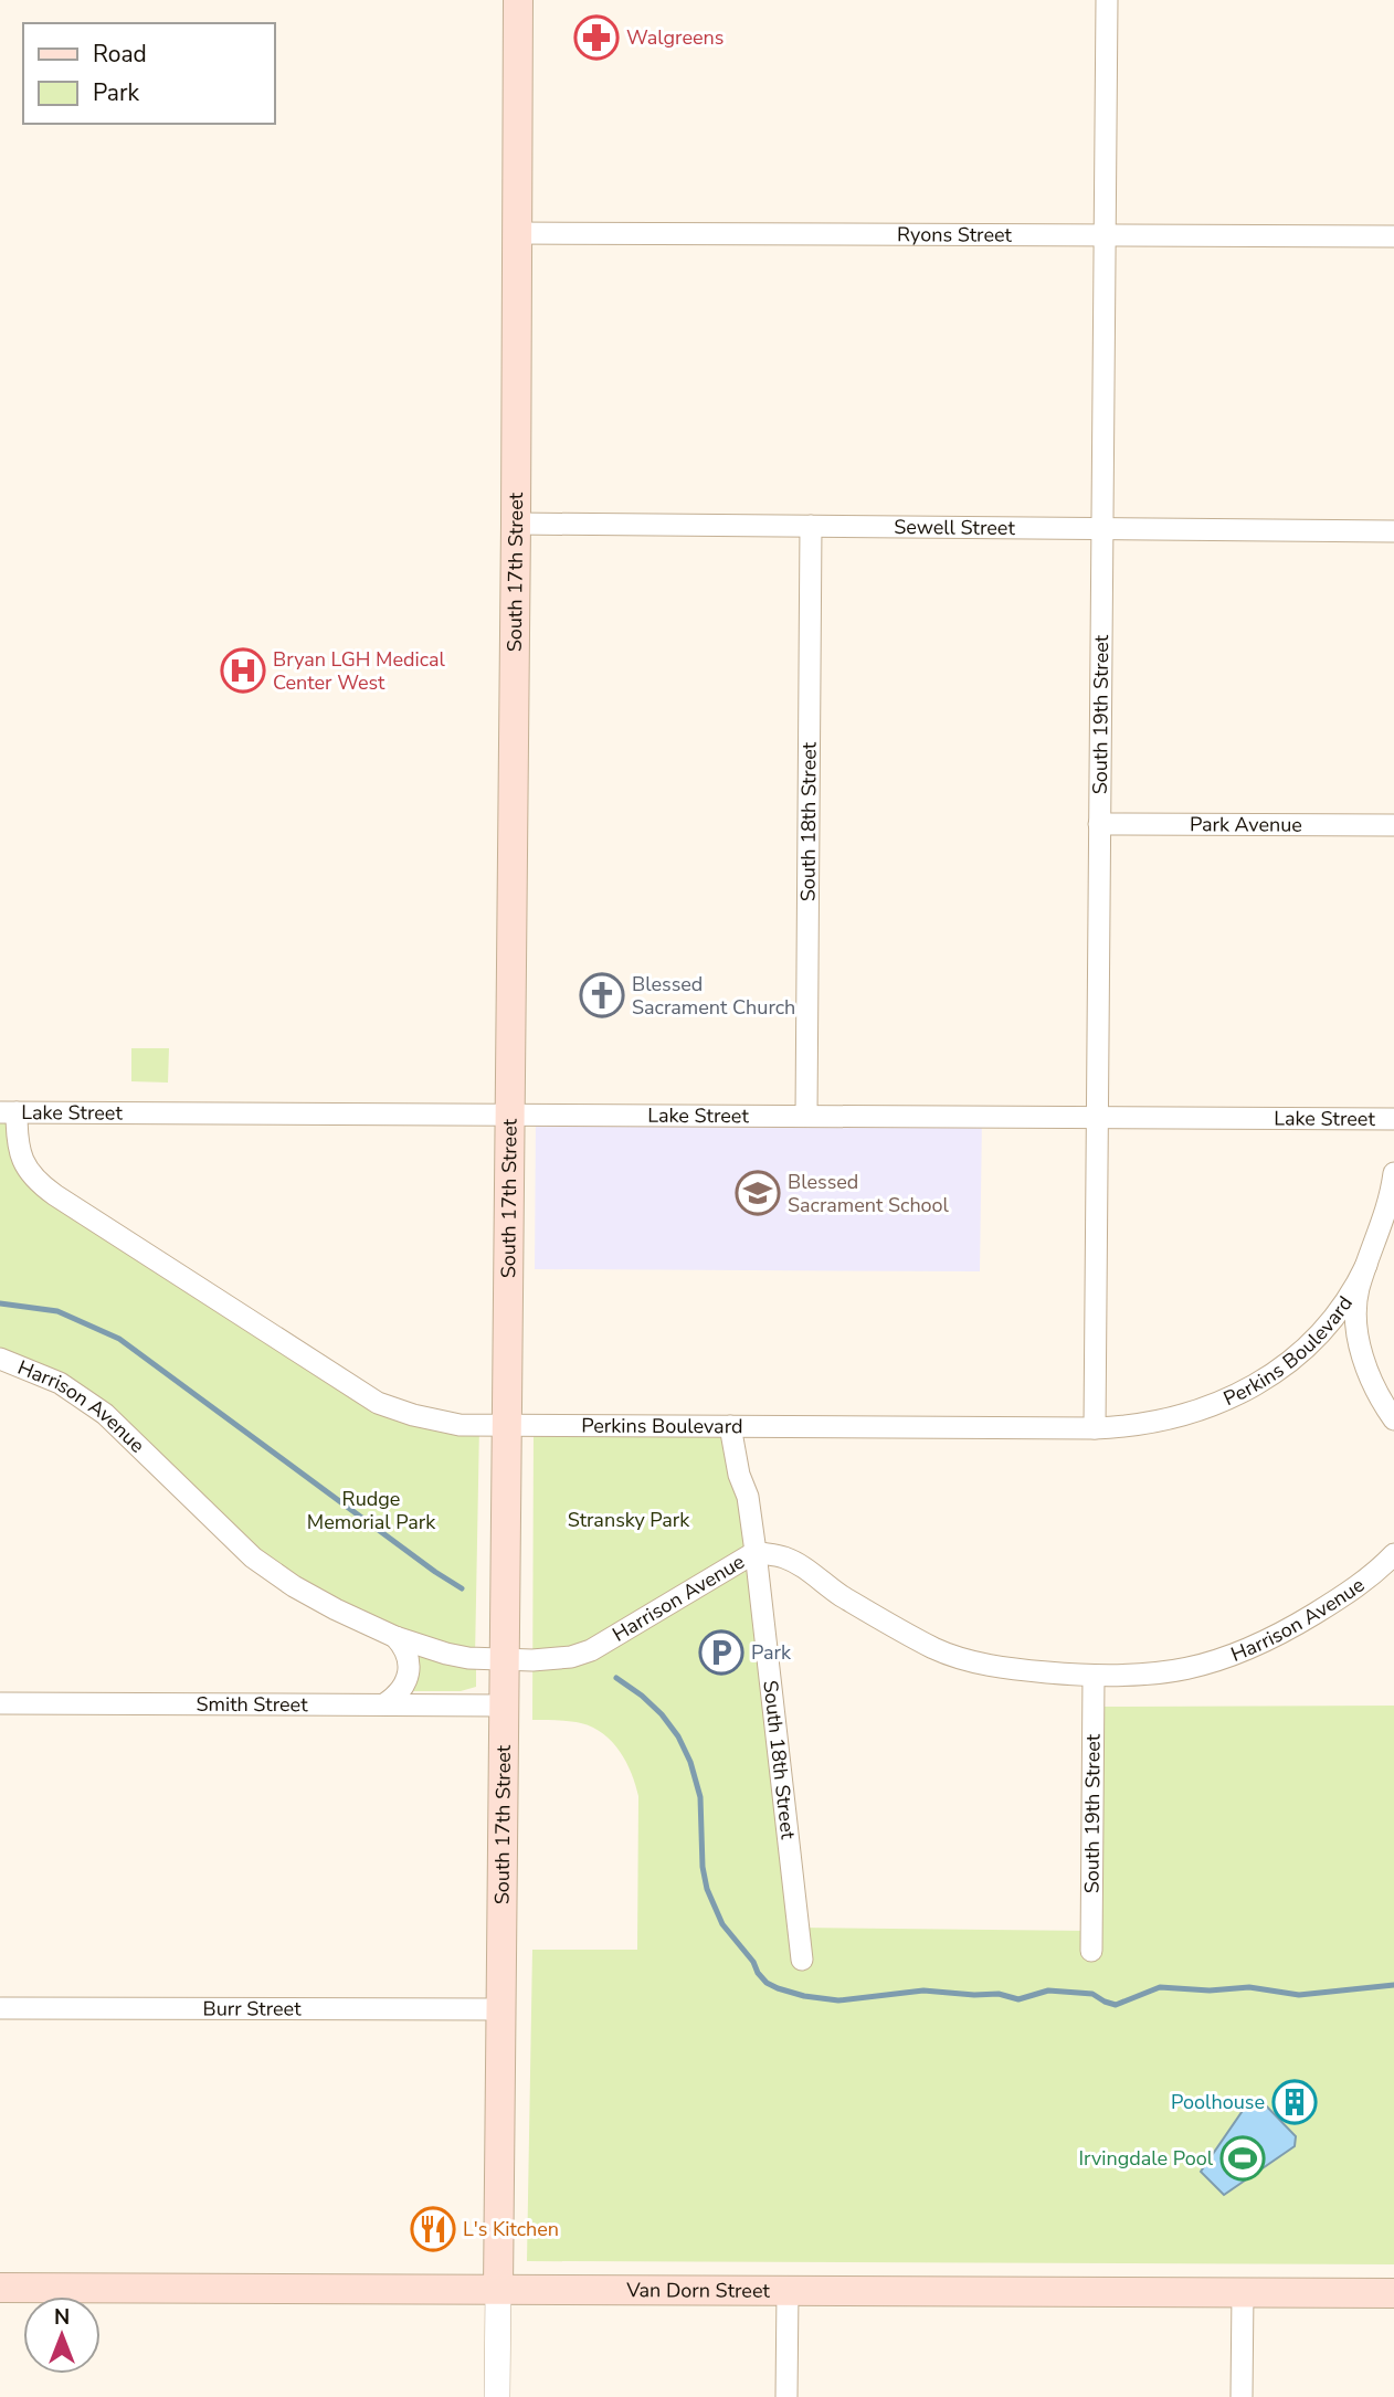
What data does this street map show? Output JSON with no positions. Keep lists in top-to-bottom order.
{
  "streets": {
    "main road": ["South 17th Street", "Van Dorn Street"],
    "street": [
      "Ryons Street",
      "Sewell Street",
      "South 19th Street",
      "South 18th Street",
      "Park Avenue",
      "Lake Street",
      "Perkins Boulevard",
      "Harrison Avenue",
      "Smith Street",
      "Burr Street"
    ]
  },
  "crossings": [
    ["Ryons Street", "South 17th Street"],
    ["Ryons Street", "South 19th Street"],
    ["Sewell Street", "South 17th Street"],
    ["Sewell Street", "South 19th Street"],
    ["Sewell Street", "South 18th Street"],
    ["South 17th Street", "Lake Street"],
    ["South 17th Street", "Perkins Boulevard"],
    ["South 17th Street", "Harrison Avenue"],
    ["South 17th Street", "Smith Street"],
    ["South 17th Street", "Burr Street"],
    ["South 17th Street", "Van Dorn Street"],
    ["South 19th Street", "Park Avenue"],
    ["South 19th Street", "Lake Street"],
    ["South 19th Street", "Perkins Boulevard"],
    ["South 19th Street", "Harrison Avenue"],
    ["South 18th Street", "Lake Street"],
    ["South 18th Street", "Perkins Boulevard"],
    ["South 18th Street", "Harrison Avenue"],
    ["Lake Street", "Perkins Boulevard"]
  ],
  "parks": ["Rudge Memorial Park", "Stransky Park"],
  "places": {
    "pharmacy": ["Walgreens"],
    "hospital": ["Bryan LGH Medical Center West"],
    "church": ["Blessed Sacrament Church"],
    "school or university": ["Blessed Sacrament School"],
    "parking": ["Park"],
    "building": ["Poolhouse"],
    "sports": ["Irvingdale Pool"],
    "restaurant": ["L's Kitchen"]
  },
  "legend": ["Road", "Park"],
  "north": "top"
}
